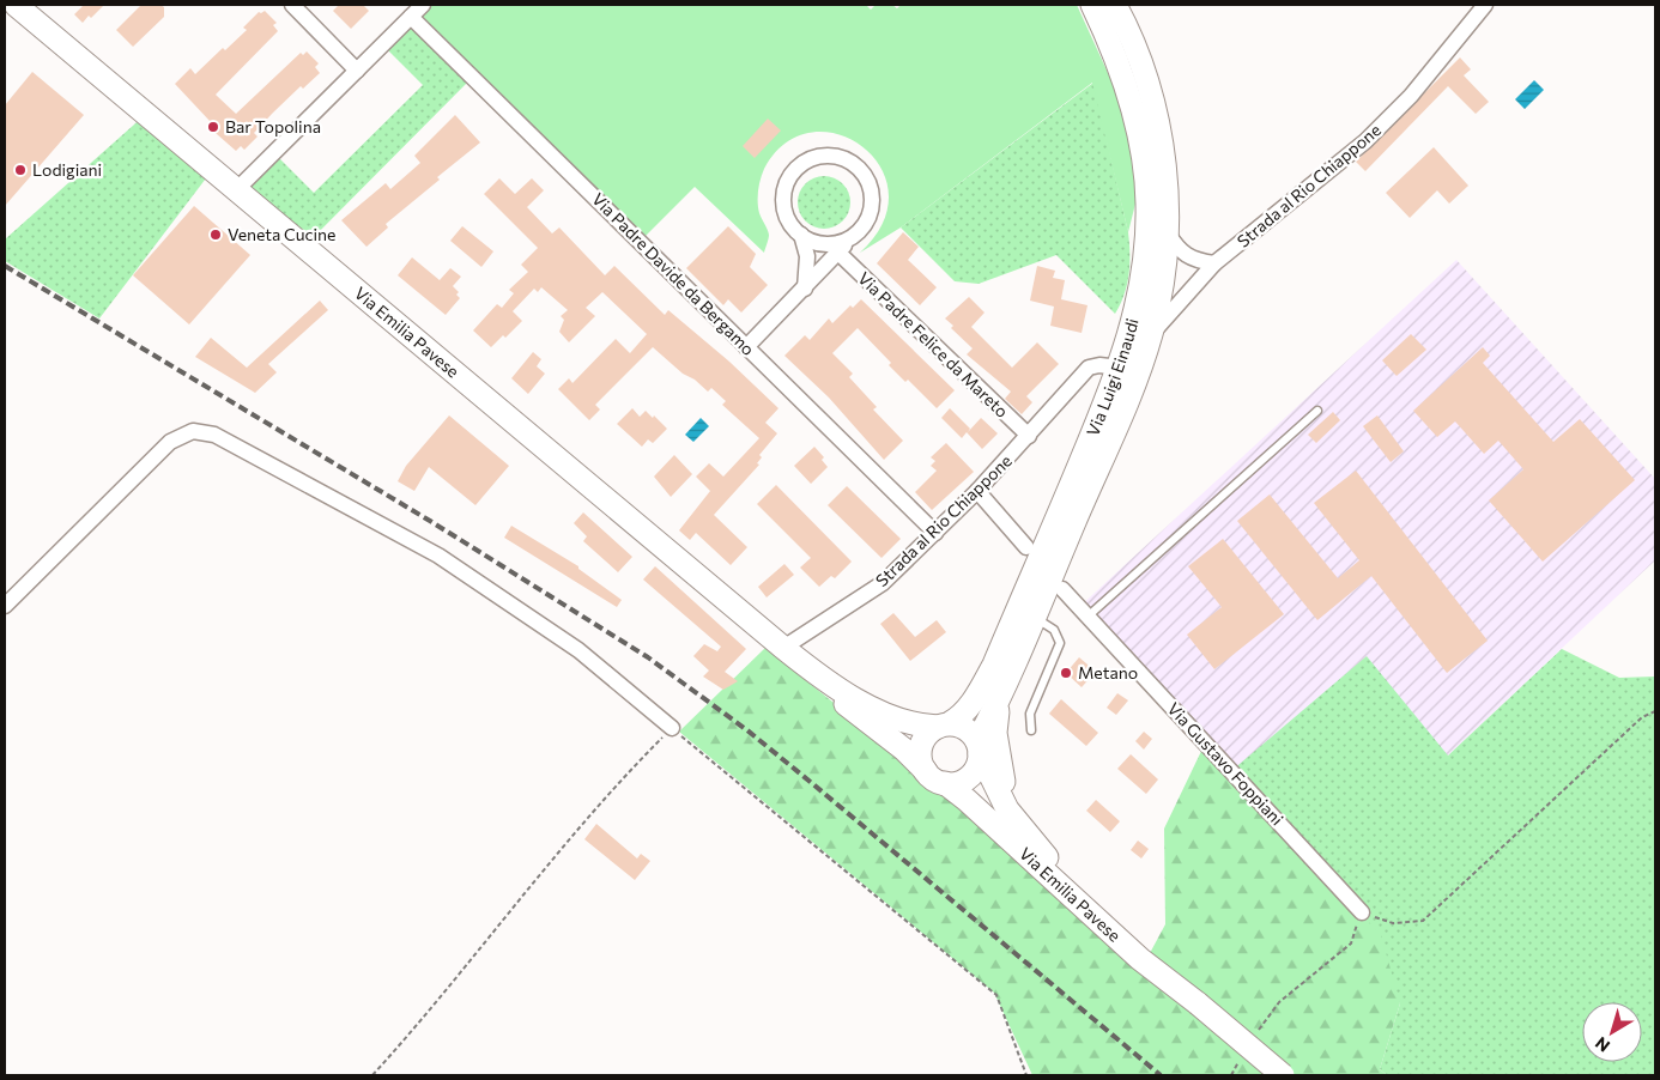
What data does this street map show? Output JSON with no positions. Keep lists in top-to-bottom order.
{
  "streets": {
    "main road": ["Via Emilia Pavese", "Via Luigi Einaudi"],
    "street": [
      "Strada al Rio Chiappone",
      "Via Padre Davide da Bergamo",
      "Via Padre Felice da Mareto",
      "Via Gustavo Foppiani"
    ]
  },
  "crossings": [
    ["Strada al Rio Chiappone", "Via Padre Davide da Bergamo"],
    ["Strada al Rio Chiappone", "Via Emilia Pavese"],
    ["Strada al Rio Chiappone", "Via Padre Felice da Mareto"],
    ["Strada al Rio Chiappone", "Via Luigi Einaudi"],
    ["Via Emilia Pavese", "Via Luigi Einaudi"]
  ],
  "places": [
    "Bar Topolina",
    "Lodigiani",
    "Veneta Cucine",
    "Metano"
  ],
  "north": "bottom left"
}
